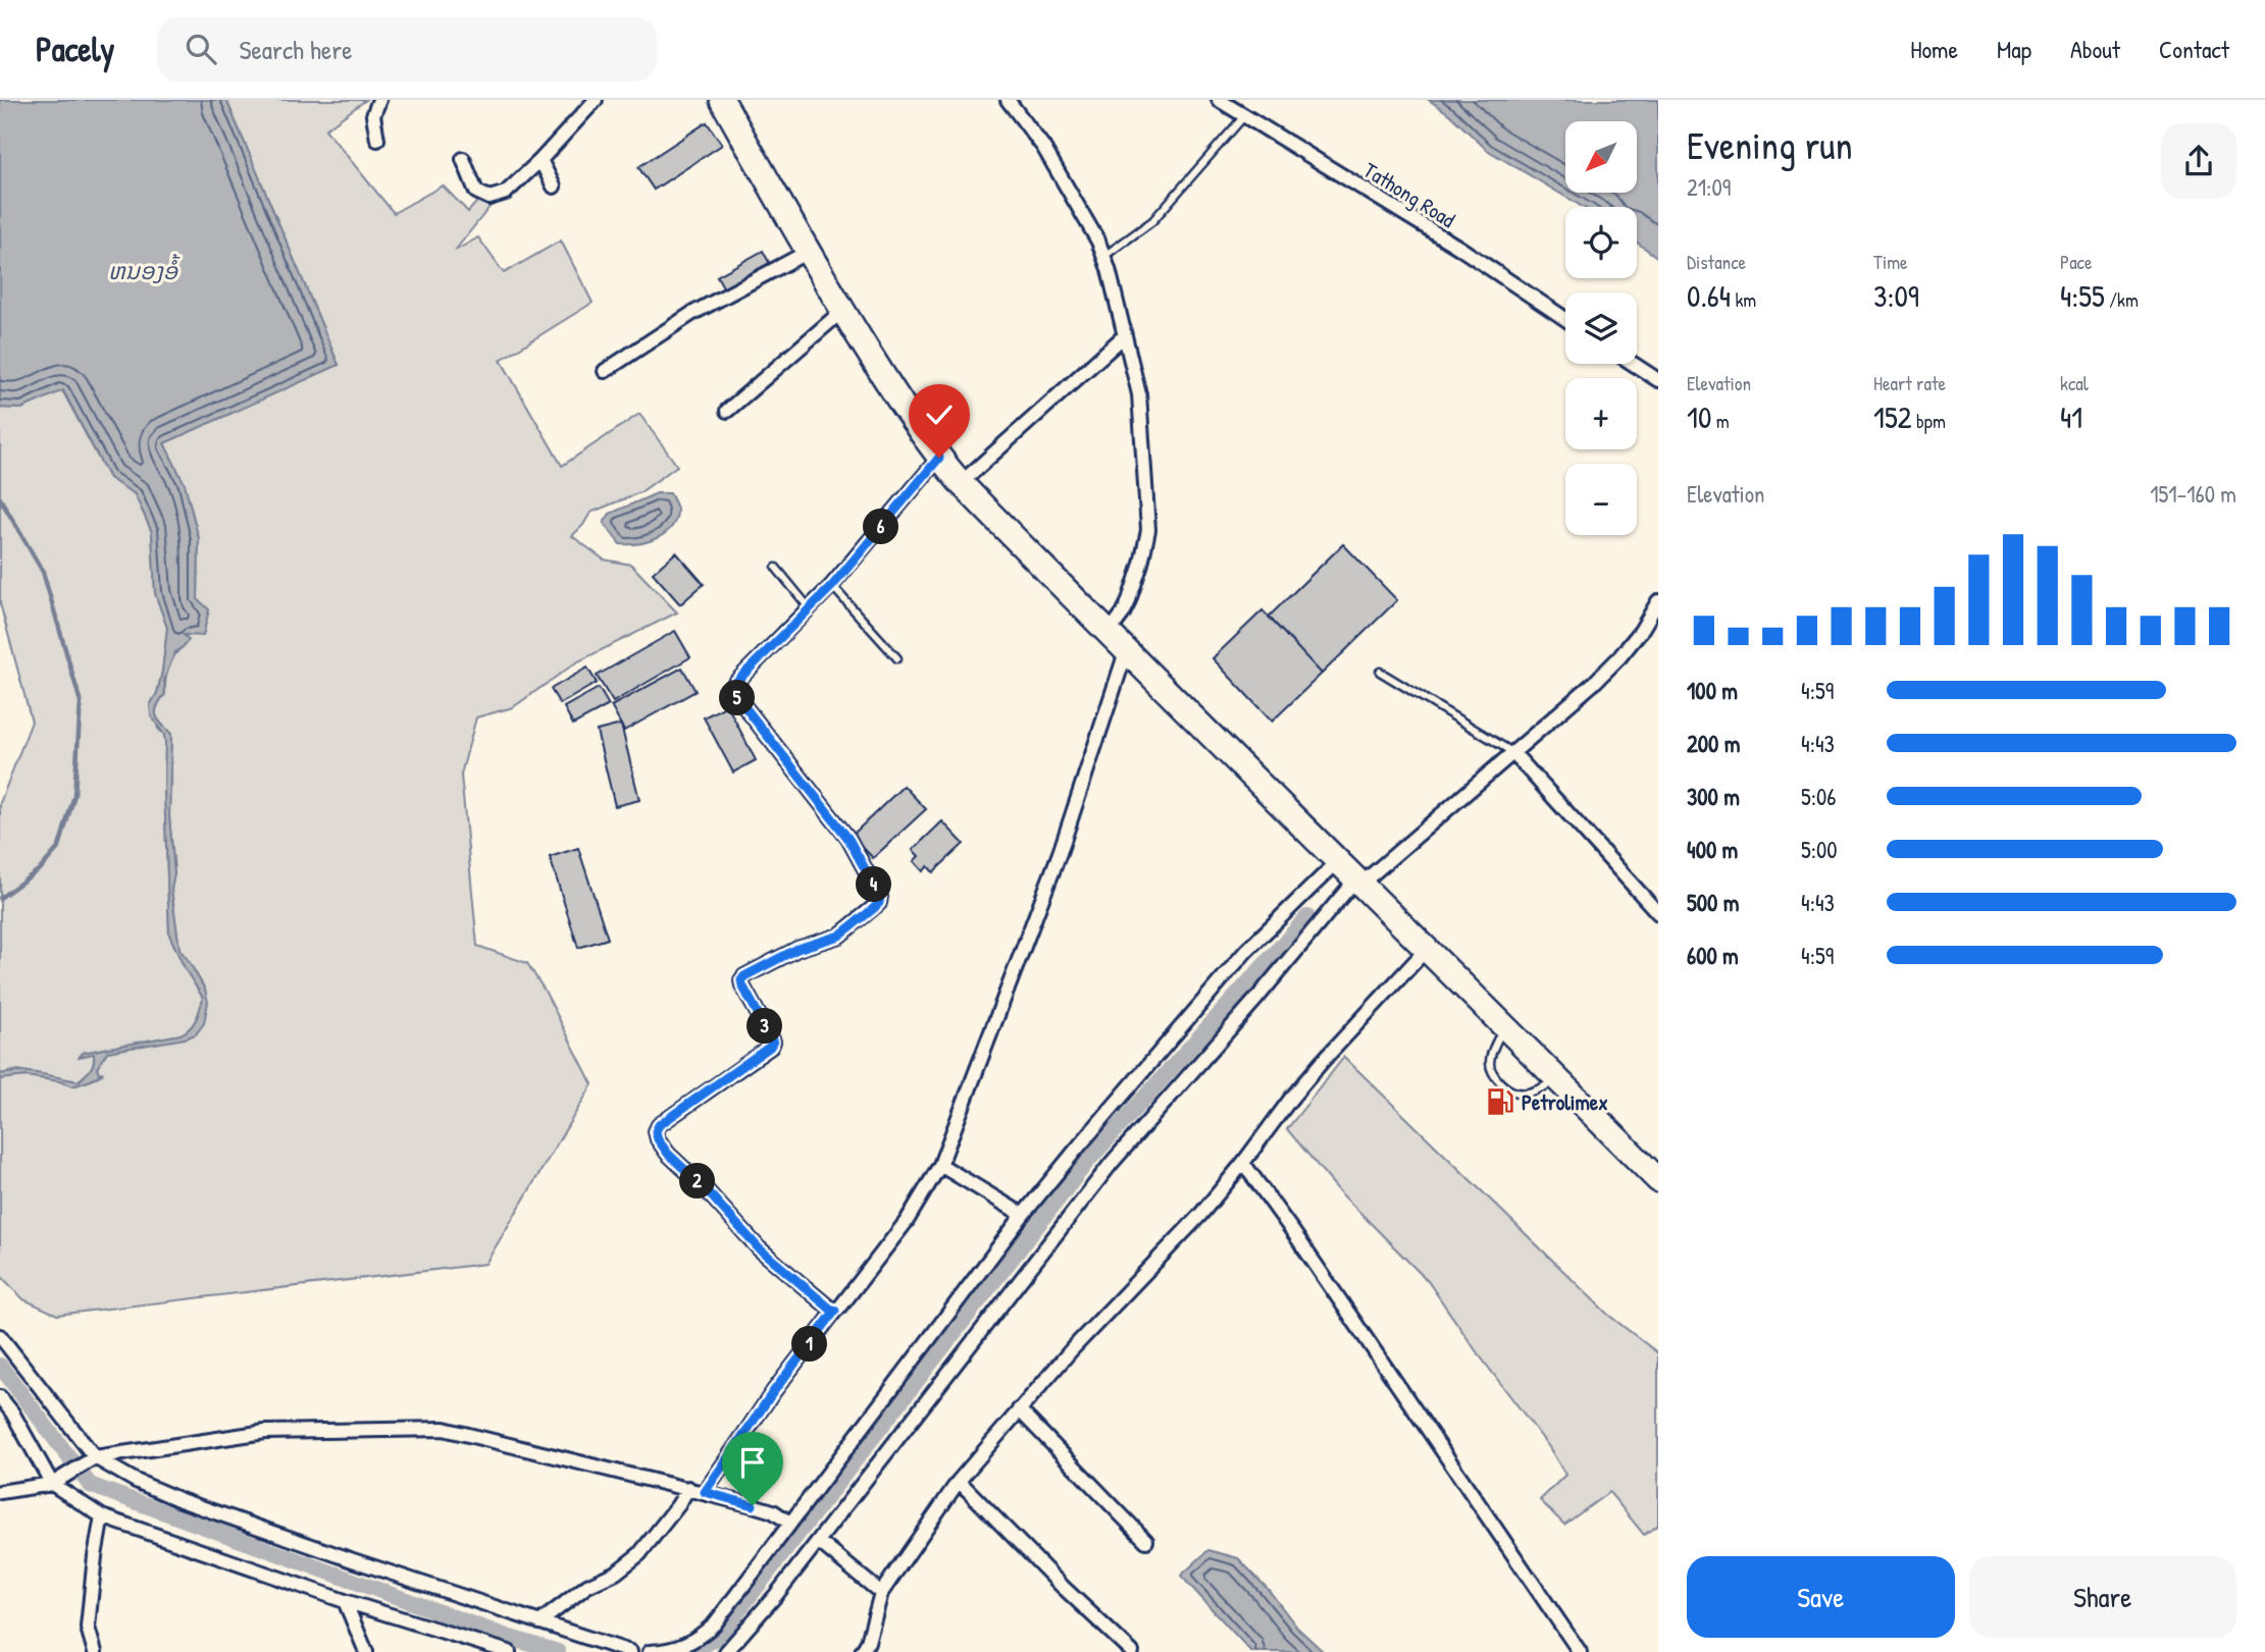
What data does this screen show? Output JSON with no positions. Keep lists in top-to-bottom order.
{
  "streets": {
    "street": ["Tathong Road"]
  },
  "water": ["ຫນອງອໍ້"],
  "places": {
    "fuel station": ["Petrolimex"]
  },
  "north": "bottom left",
  "page": {
    "header": "Pacely",
    "search": "Search here",
    "nav": [
      "Home",
      "Map",
      "About",
      "Contact"
    ],
    "heading": ["Evening run", "21:09"],
    "map_buttons": ["+", "−"],
    "stats": [
      ["Distance", "0.64 km"],
      ["Time", "3:09"],
      ["Pace", "4:55 /km"],
      ["Elevation", "10 m"],
      ["Heart rate", "152 bpm"],
      ["kcal", "41"]
    ],
    "chart": ["Elevation", "151–160 m"],
    "pins": [
      "6",
      "5",
      "4",
      "3",
      "2",
      "1"
    ],
    "list": [
      {
        "name": "100 m",
        "note": "4:59"
      },
      {
        "name": "200 m",
        "note": "4:43"
      },
      {
        "name": "300 m",
        "note": "5:06"
      },
      {
        "name": "400 m",
        "note": "5:00"
      },
      {
        "name": "500 m",
        "note": "4:43"
      },
      {
        "name": "600 m",
        "note": "4:59"
      }
    ],
    "buttons": ["Save", "Share"]
  }
}
